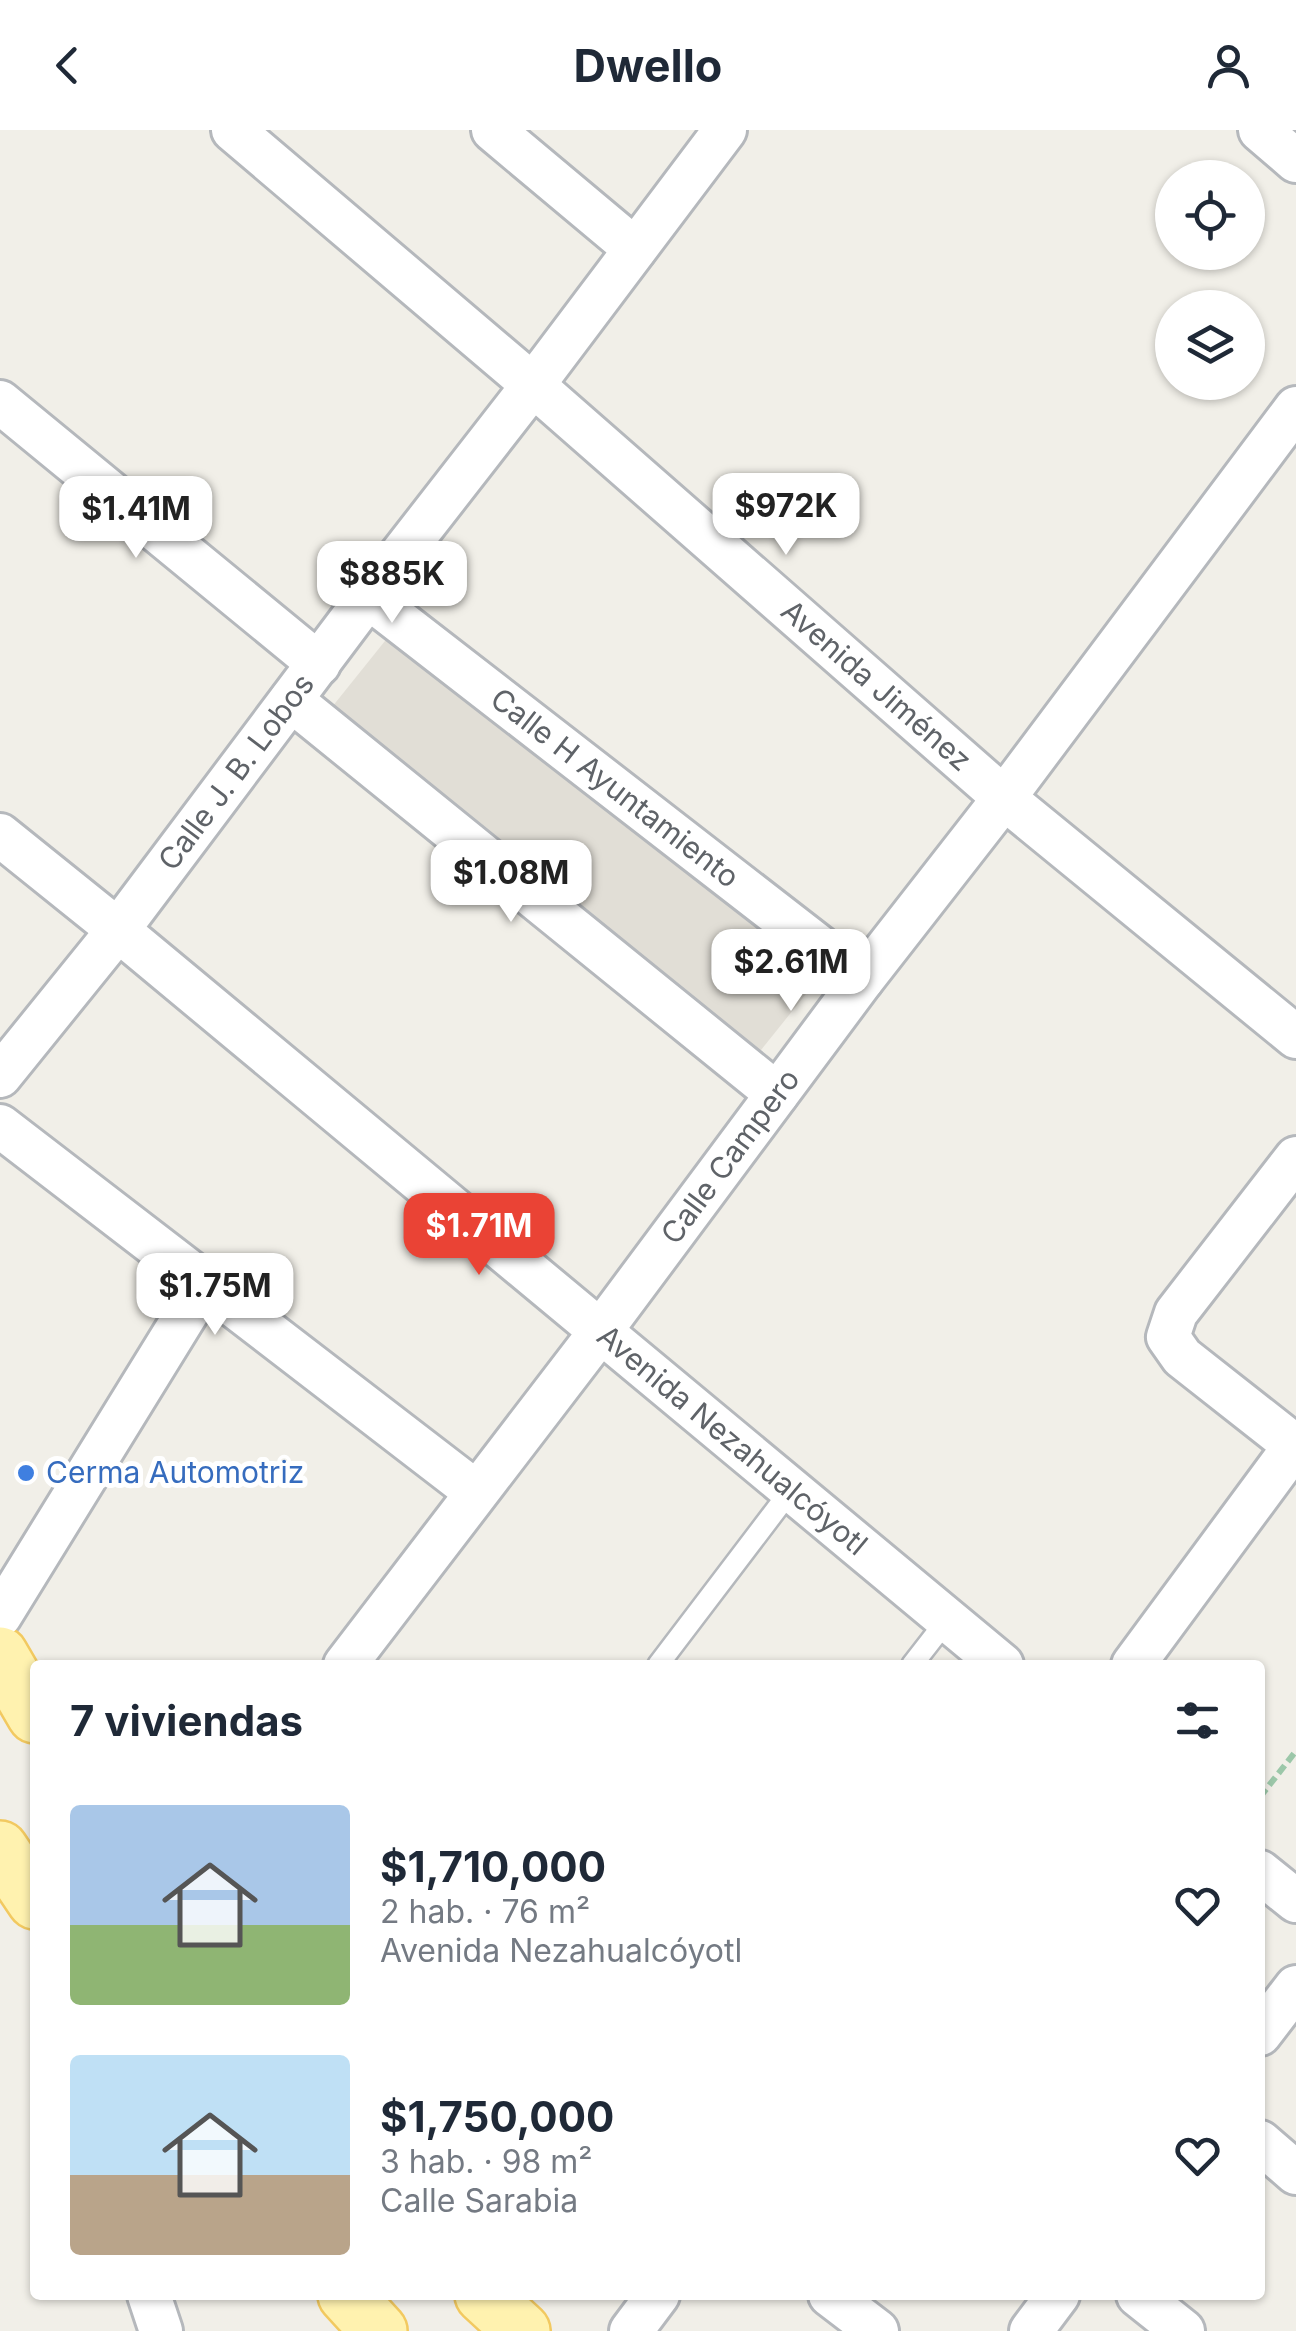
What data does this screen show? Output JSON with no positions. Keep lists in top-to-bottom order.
{
  "streets": {
    "street": [
      "Avenida Jiménez",
      "Calle J. B. Lobos",
      "Calle H Ayuntamiento",
      "Calle Campero",
      "Avenida Nezahualcóyotl"
    ]
  },
  "crossings": [
    ["Avenida Jiménez", "Calle J. B. Lobos"],
    ["Avenida Jiménez", "Calle Campero"],
    ["Calle J. B. Lobos", "Calle H Ayuntamiento"],
    ["Calle J. B. Lobos", "Avenida Nezahualcóyotl"],
    ["Calle H Ayuntamiento", "Calle Campero"],
    ["Calle Campero", "Avenida Nezahualcóyotl"]
  ],
  "places": ["Cerma Automotriz"],
  "page": {
    "header": "Dwello",
    "price": [
      "$972K",
      "$1.41M",
      "$885K",
      "$1.08M",
      "$2.61M",
      "$1.71M",
      "$1.75M"
    ],
    "heading": "7 viviendas",
    "list": [
      {
        "name": "$1,710,000",
        "note": "2 hab. · 76 m² · Avenida Nezahualcóyotl"
      },
      {
        "name": "$1,750,000",
        "note": "3 hab. · 98 m² · Calle Sarabia"
      }
    ]
  }
}
